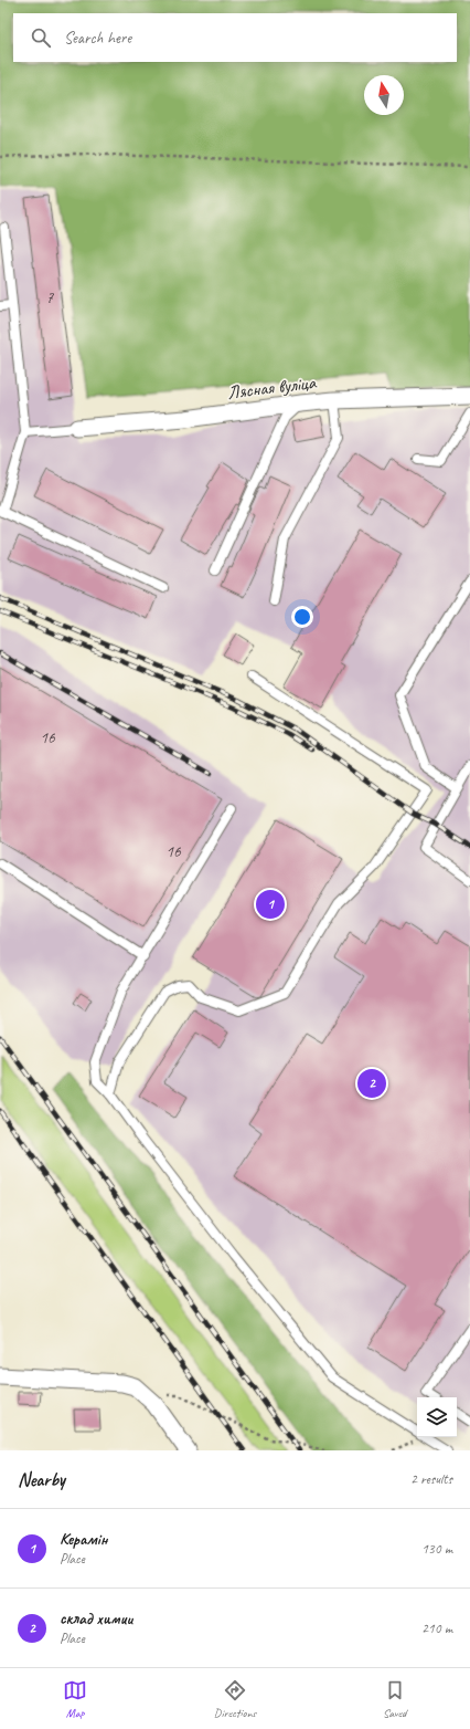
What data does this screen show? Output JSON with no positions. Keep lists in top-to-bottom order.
{
  "streets": {
    "street": ["Лясная вуліца"]
  },
  "house_numbers": ["7", "16", "16"],
  "north": "top",
  "page": {
    "search": "Search here",
    "pins": ["1", "2"],
    "heading": ["Nearby", "2 results"],
    "list": [
      {
        "mark": "1",
        "name": "Керамін",
        "note": "Place",
        "value": "130 m"
      },
      {
        "mark": "2",
        "name": "склад химии",
        "note": "Place",
        "value": "210 m"
      }
    ],
    "nav": ["Map", "Directions", "Saved"]
  }
}
